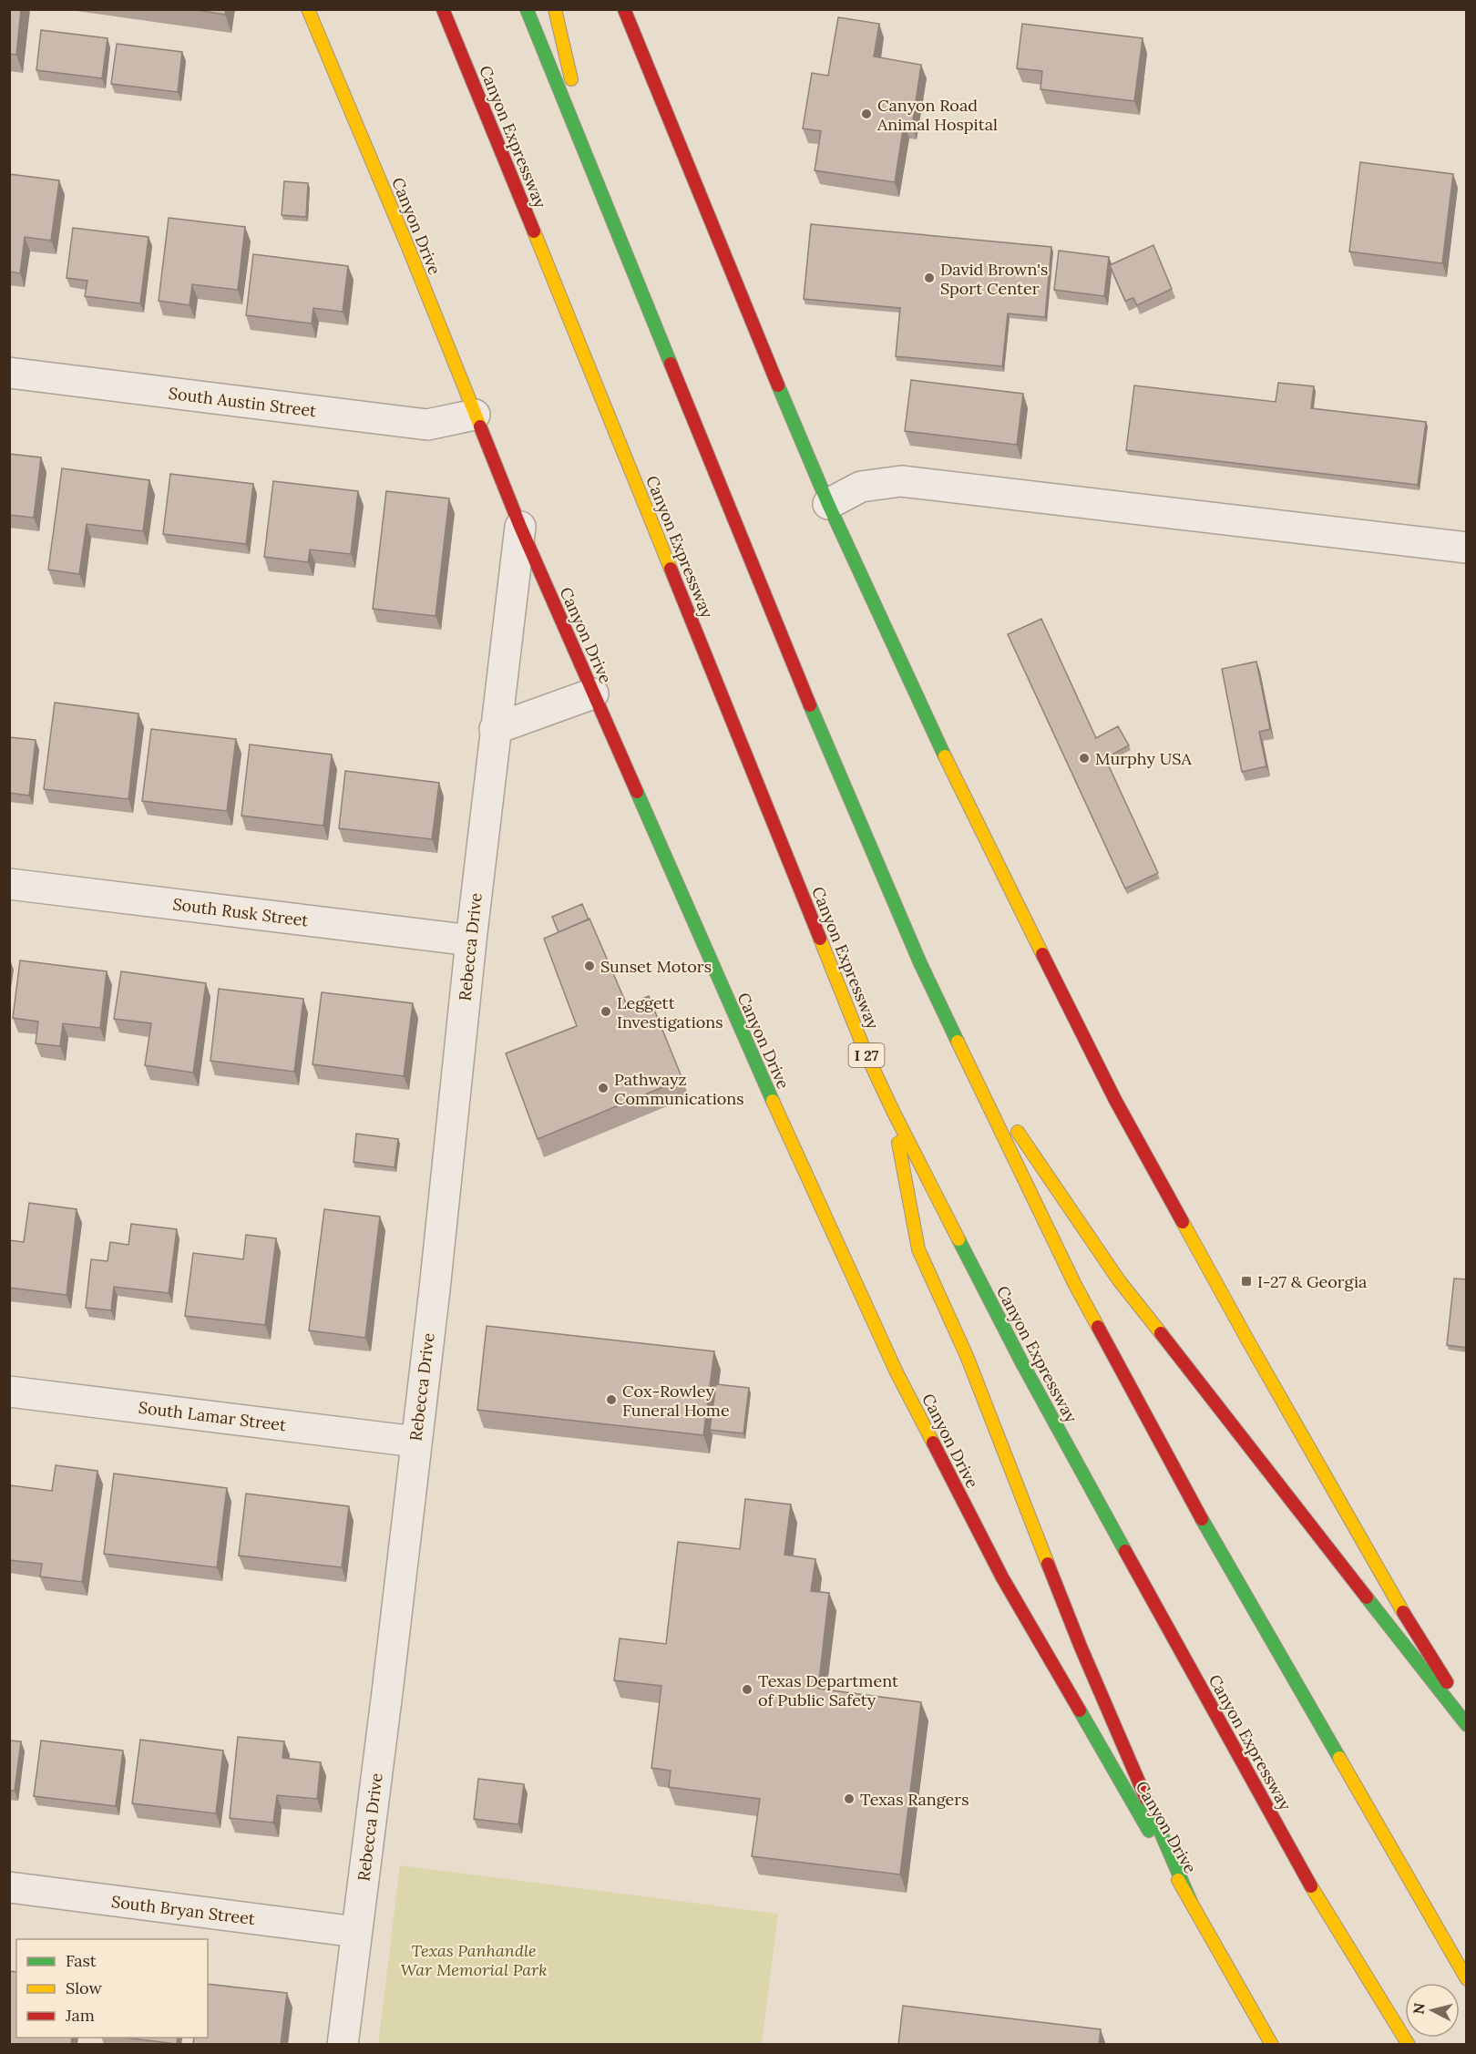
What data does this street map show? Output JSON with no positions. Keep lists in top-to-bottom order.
{
  "streets": {
    "main road": ["Canyon Expressway", "Canyon Drive", "I 27"],
    "street": [
      "South Austin Street",
      "South Rusk Street",
      "Rebecca Drive",
      "South Lamar Street",
      "South Bryan Street"
    ]
  },
  "crossings": [
    ["Canyon Drive", "South Austin Street"],
    ["Canyon Drive", "Rebecca Drive"],
    ["South Rusk Street", "Rebecca Drive"],
    ["Rebecca Drive", "South Lamar Street"],
    ["Rebecca Drive", "South Bryan Street"]
  ],
  "parks": ["Texas Panhandle War Memorial Park"],
  "places": {
    "other": [
      "Canyon Road Animal Hospital",
      "David Brown's Sport Center",
      "Murphy USA",
      "Sunset Motors",
      "Leggett Investigations",
      "Pathwayz Communications",
      "Cox-Rowley Funeral Home",
      "Texas Department of Public Safety",
      "Texas Rangers"
    ],
    "transit": ["I-27 & Georgia"]
  },
  "legend": ["Fast", "Slow", "Jam"],
  "north": "left"
}
